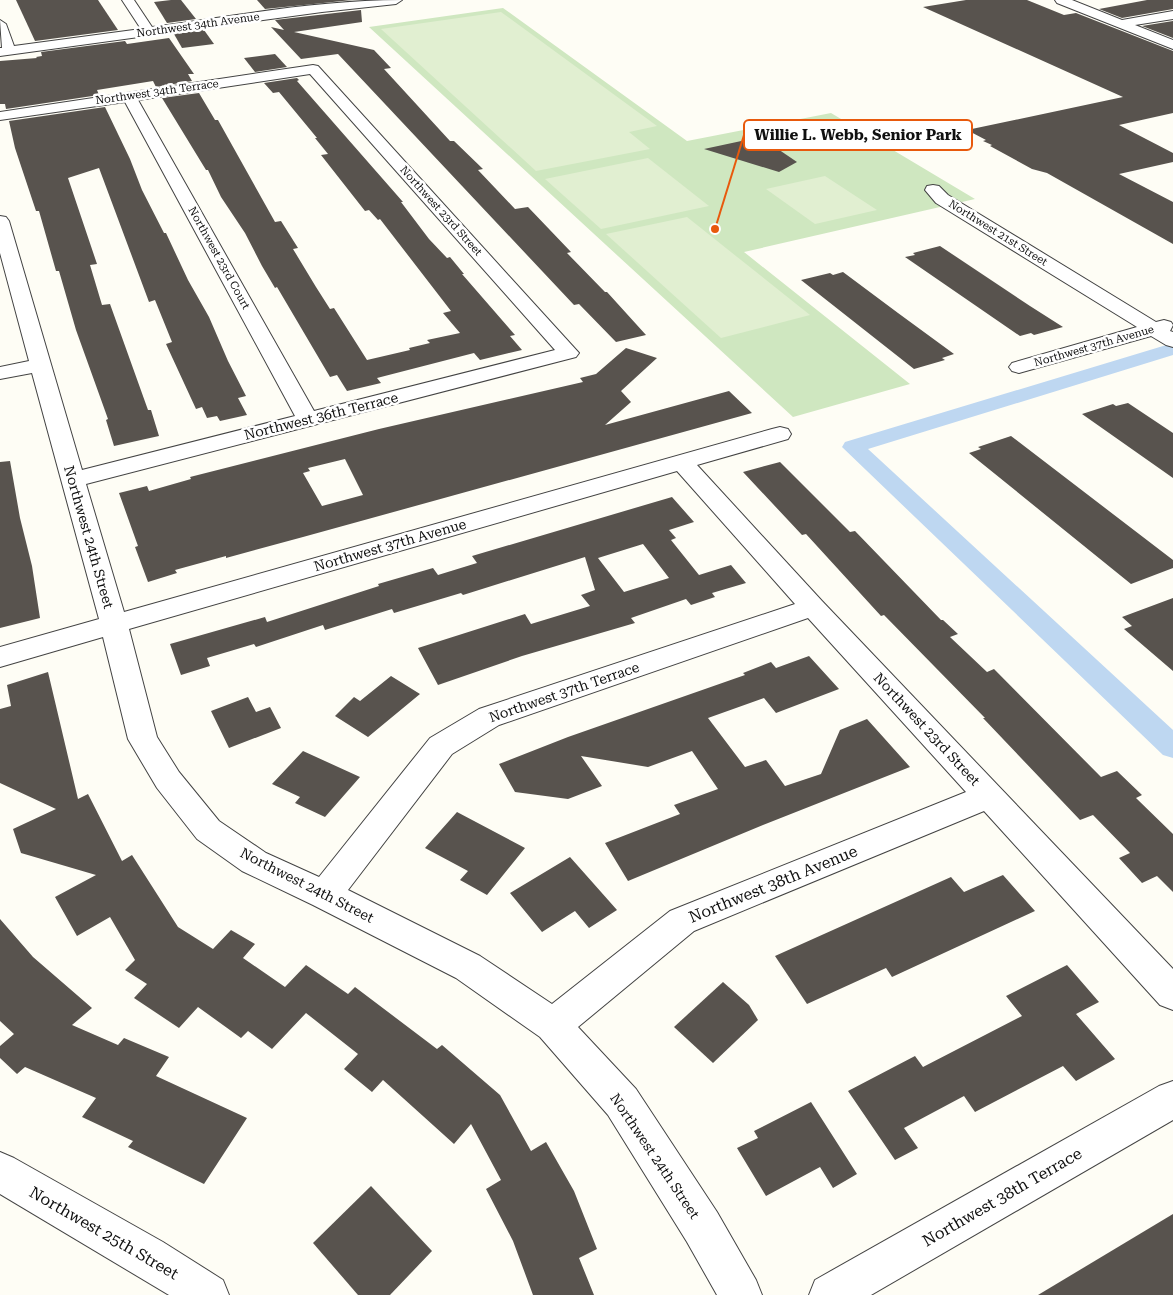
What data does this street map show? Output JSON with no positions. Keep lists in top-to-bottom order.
{
  "streets": {
    "street": [
      "Northwest 34th Avenue",
      "Northwest 34th Terrace",
      "Northwest 23rd Street",
      "Northwest 21st Street",
      "Northwest 23rd Court",
      "Northwest 37th Avenue",
      "Northwest 36th Terrace",
      "Northwest 24th Street",
      "Northwest 37th Terrace",
      "Northwest 38th Avenue",
      "Northwest 38th Terrace",
      "Northwest 25th Street"
    ]
  },
  "crossings": [
    ["Northwest 34th Terrace", "Northwest 23rd Street"],
    ["Northwest 34th Terrace", "Northwest 23rd Court"],
    ["Northwest 23rd Street", "Northwest 37th Avenue"],
    ["Northwest 23rd Street", "Northwest 36th Terrace"],
    ["Northwest 23rd Street", "Northwest 37th Terrace"],
    ["Northwest 23rd Street", "Northwest 38th Avenue"],
    ["Northwest 21st Street", "Northwest 37th Avenue"],
    ["Northwest 23rd Court", "Northwest 36th Terrace"],
    ["Northwest 37th Avenue", "Northwest 24th Street"],
    ["Northwest 36th Terrace", "Northwest 24th Street"],
    ["Northwest 24th Street", "Northwest 37th Terrace"],
    ["Northwest 24th Street", "Northwest 38th Avenue"]
  ],
  "places": ["Willie L. Webb, Senior Park"]
}
